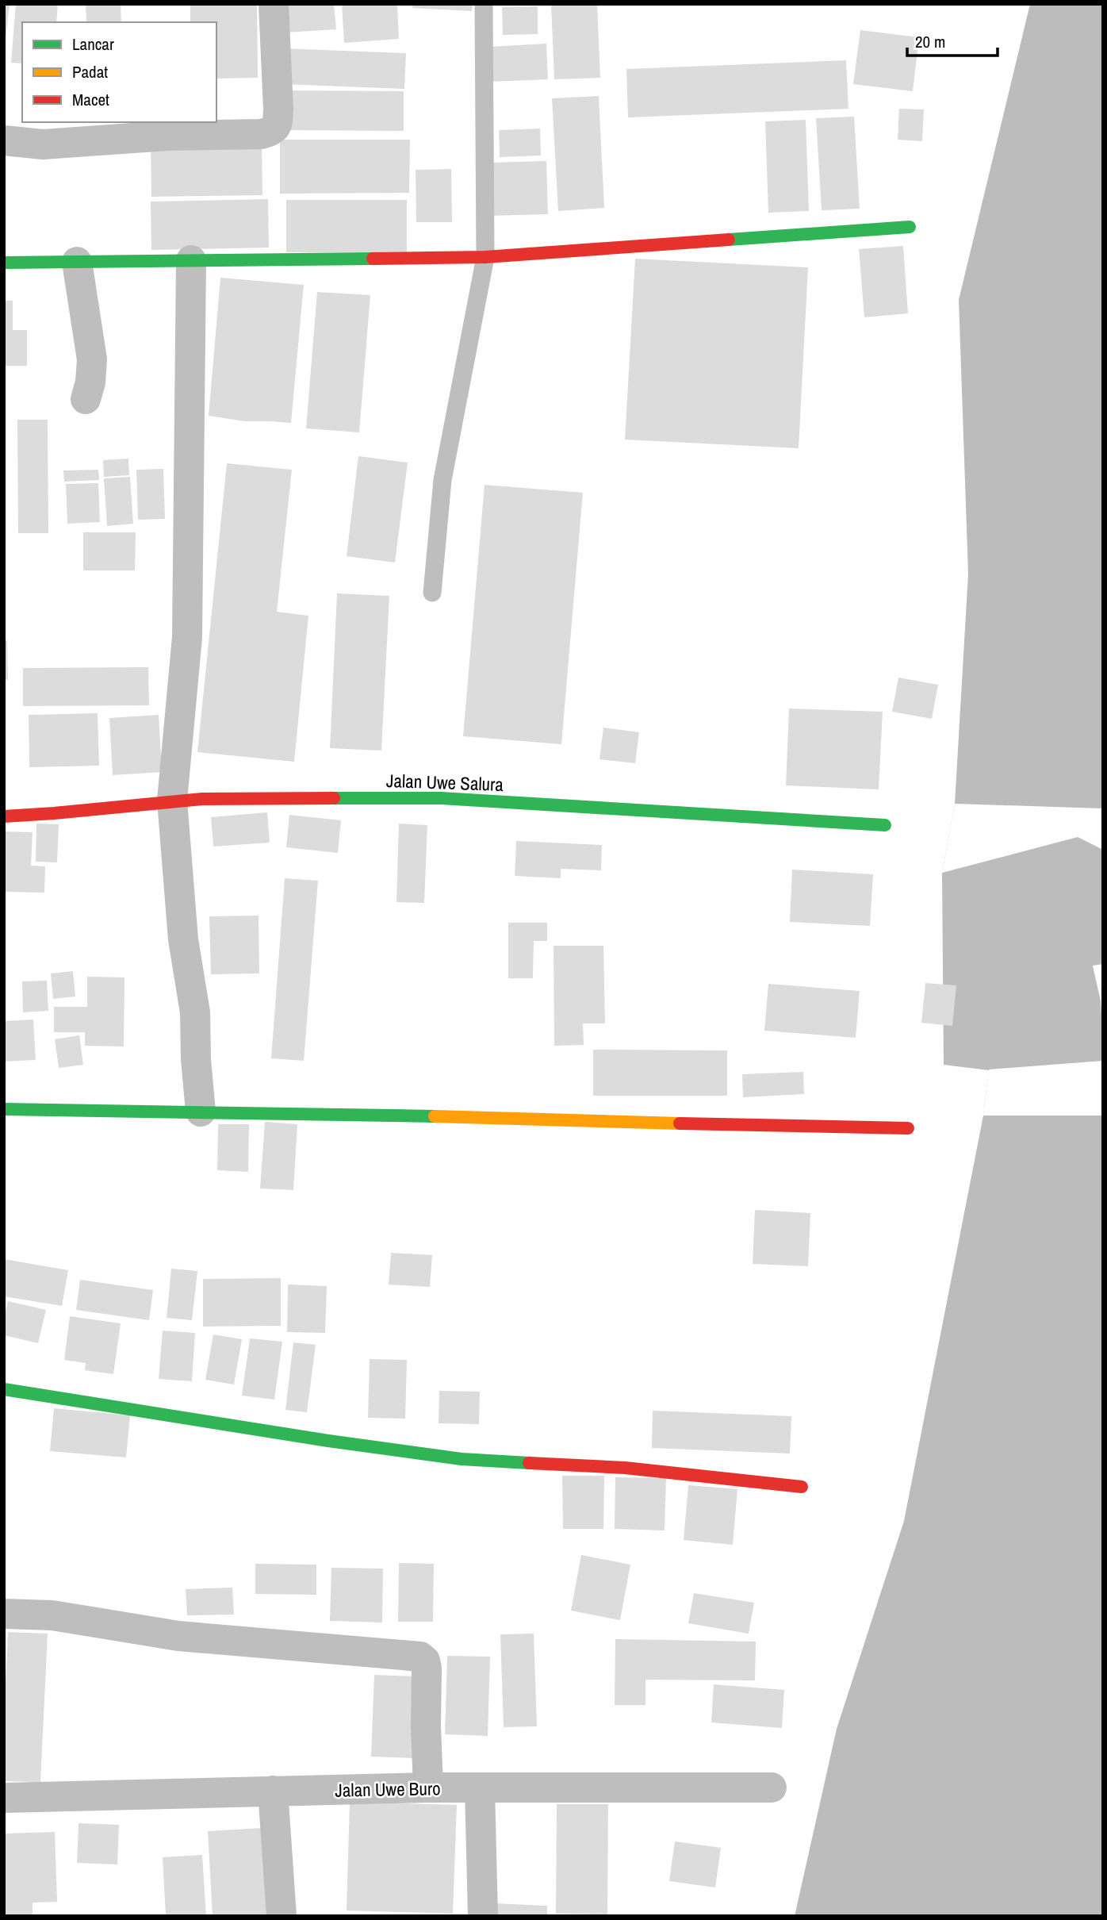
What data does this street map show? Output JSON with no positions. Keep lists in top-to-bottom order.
{
  "streets": {
    "street": ["Jalan Uwe Salura", "Jalan Uwe Buro"]
  },
  "legend": ["Lancar", "Padat", "Macet"],
  "scale_bar": "20 m"
}
